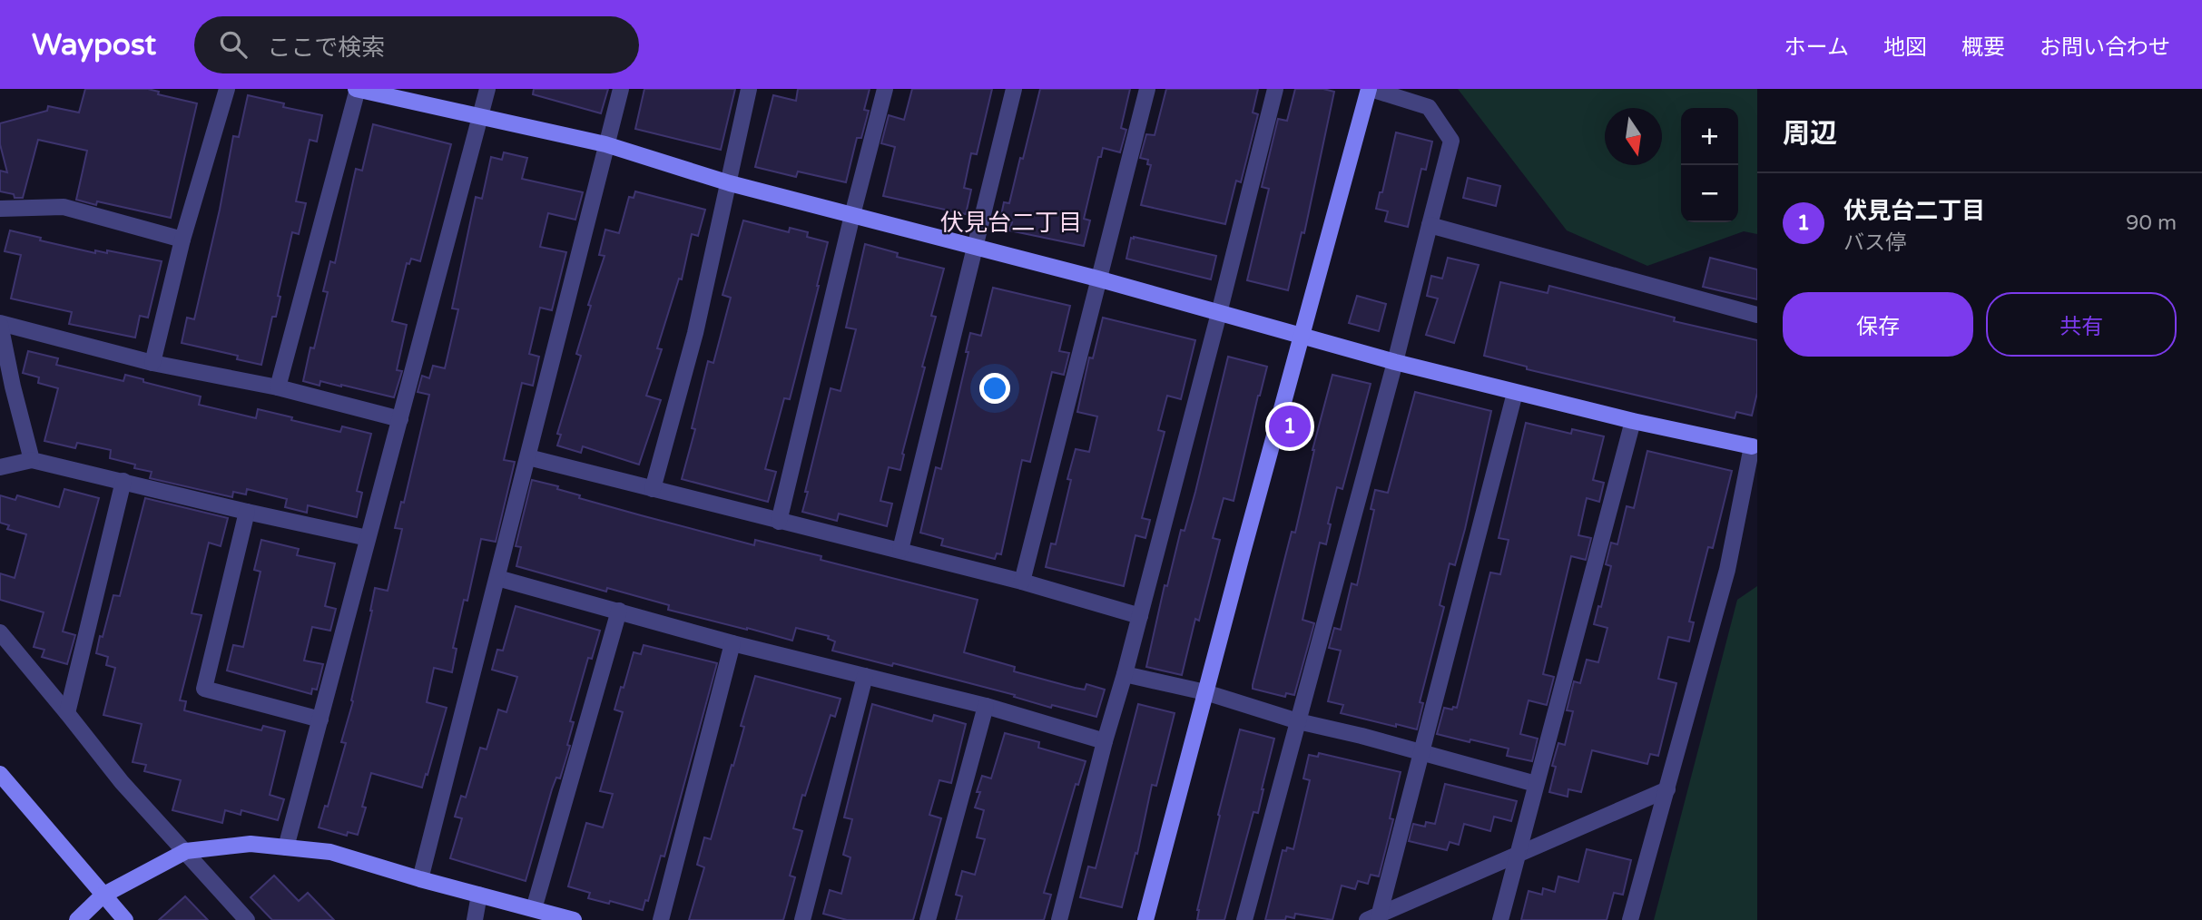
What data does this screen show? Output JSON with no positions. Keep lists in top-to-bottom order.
{
  "districts": ["伏見台二丁目"],
  "north": "bottom",
  "page": {
    "header": "Waypost",
    "search": "ここで検索",
    "nav": [
      "ホーム",
      "地図",
      "概要",
      "お問い合わせ"
    ],
    "heading": "周辺",
    "map_buttons": ["+", "−"],
    "list": [
      {
        "mark": "1",
        "name": "伏見台二丁目",
        "note": "バス停",
        "value": "90 m"
      }
    ],
    "buttons": ["保存", "共有"],
    "pins": "1"
  }
}
